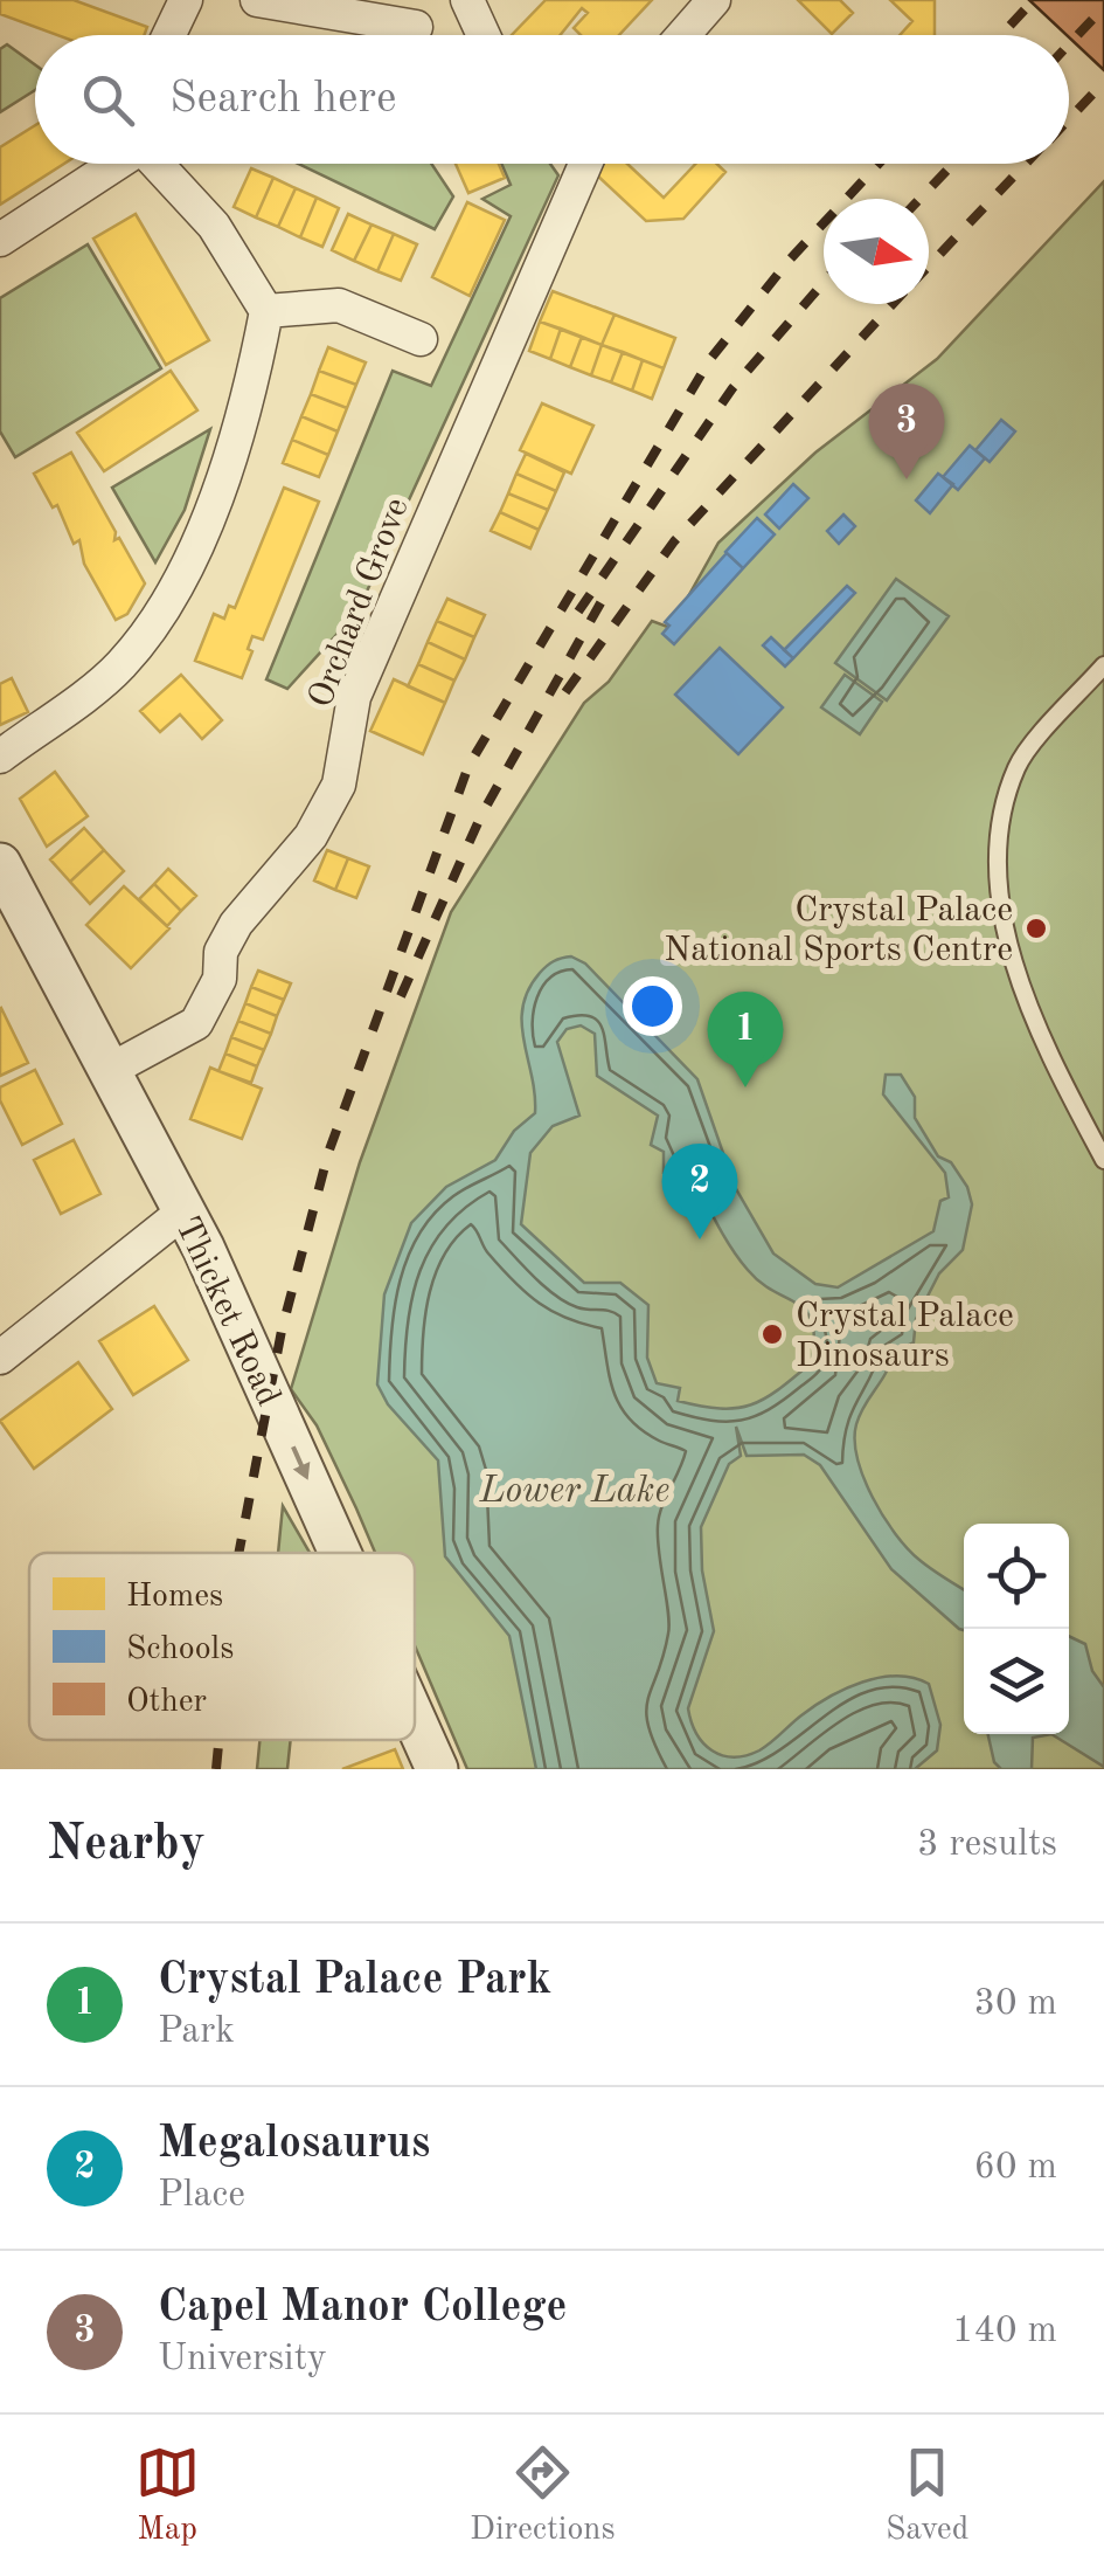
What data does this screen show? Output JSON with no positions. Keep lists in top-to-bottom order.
{
  "streets": {
    "street": ["Orchard Grove", "Thicket Road"]
  },
  "crossings": [
    ["Orchard Grove", "Thicket Road"]
  ],
  "one_way": ["Thicket Road"],
  "water": ["Lower Lake"],
  "places": ["Crystal Palace National Sports Centre", "Crystal Palace Dinosaurs"],
  "legend": ["Homes", "Schools", "Other"],
  "north": "right",
  "page": {
    "search": "Search here",
    "pins": ["3", "1", "2"],
    "heading": ["Nearby", "3 results"],
    "list": [
      {
        "mark": "1",
        "name": "Crystal Palace Park",
        "note": "Park",
        "value": "30 m"
      },
      {
        "mark": "2",
        "name": "Megalosaurus",
        "note": "Place",
        "value": "60 m"
      },
      {
        "mark": "3",
        "name": "Capel Manor College",
        "note": "University",
        "value": "140 m"
      }
    ],
    "nav": ["Map", "Directions", "Saved"]
  }
}
